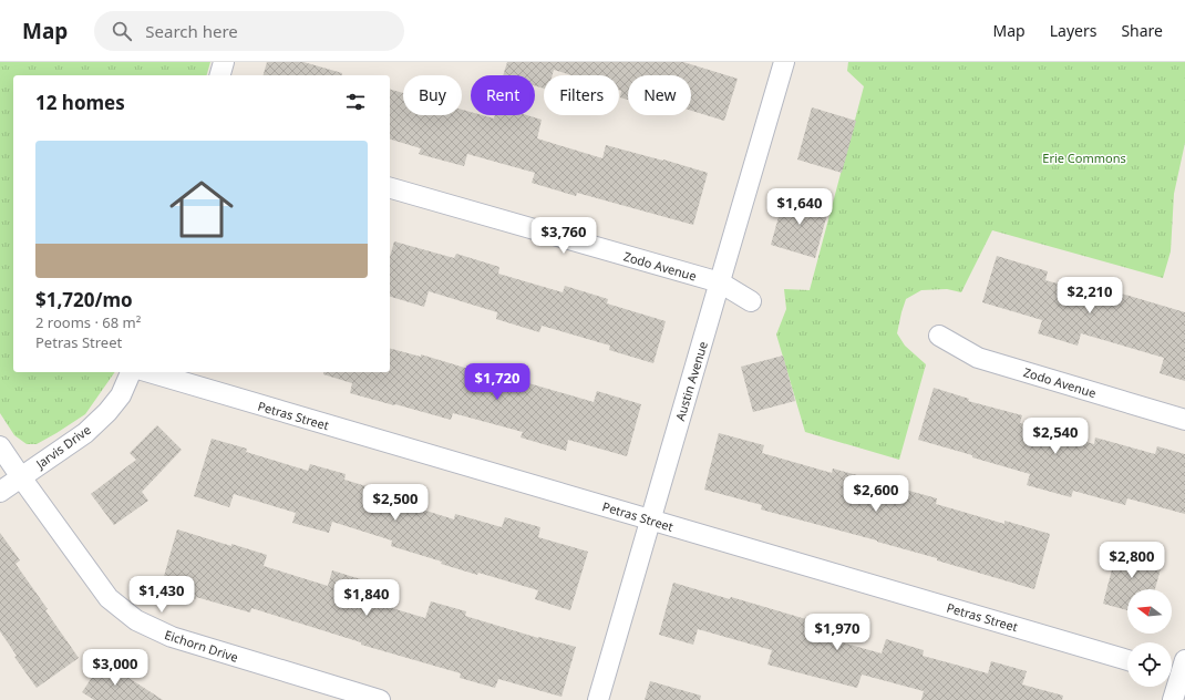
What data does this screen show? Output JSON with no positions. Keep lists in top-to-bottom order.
{
  "streets": {
    "street": [
      "Zodo Avenue",
      "Austin Avenue",
      "Petras Street",
      "Jarvis Drive",
      "Eichorn Drive"
    ]
  },
  "crossings": [
    ["Zodo Avenue", "Austin Avenue"],
    ["Austin Avenue", "Petras Street"],
    ["Jarvis Drive", "Eichorn Drive"]
  ],
  "parks": ["Erie Commons"],
  "north": "left",
  "page": {
    "header": "Map",
    "search": "Search here",
    "nav": ["Map", "Layers", "Share"],
    "chip": [
      "Buy",
      "Rent",
      "Filters",
      "New"
    ],
    "heading": "12 homes",
    "list": [
      {
        "name": "$1,720/mo",
        "note": "2 rooms · 68 m² · Petras Street"
      }
    ],
    "price": [
      "$1,640",
      "$3,760",
      "$2,210",
      "$1,720",
      "$2,540",
      "$2,600",
      "$2,500",
      "$2,800",
      "$1,430",
      "$1,840",
      "$1,970",
      "$3,000"
    ]
  }
}
